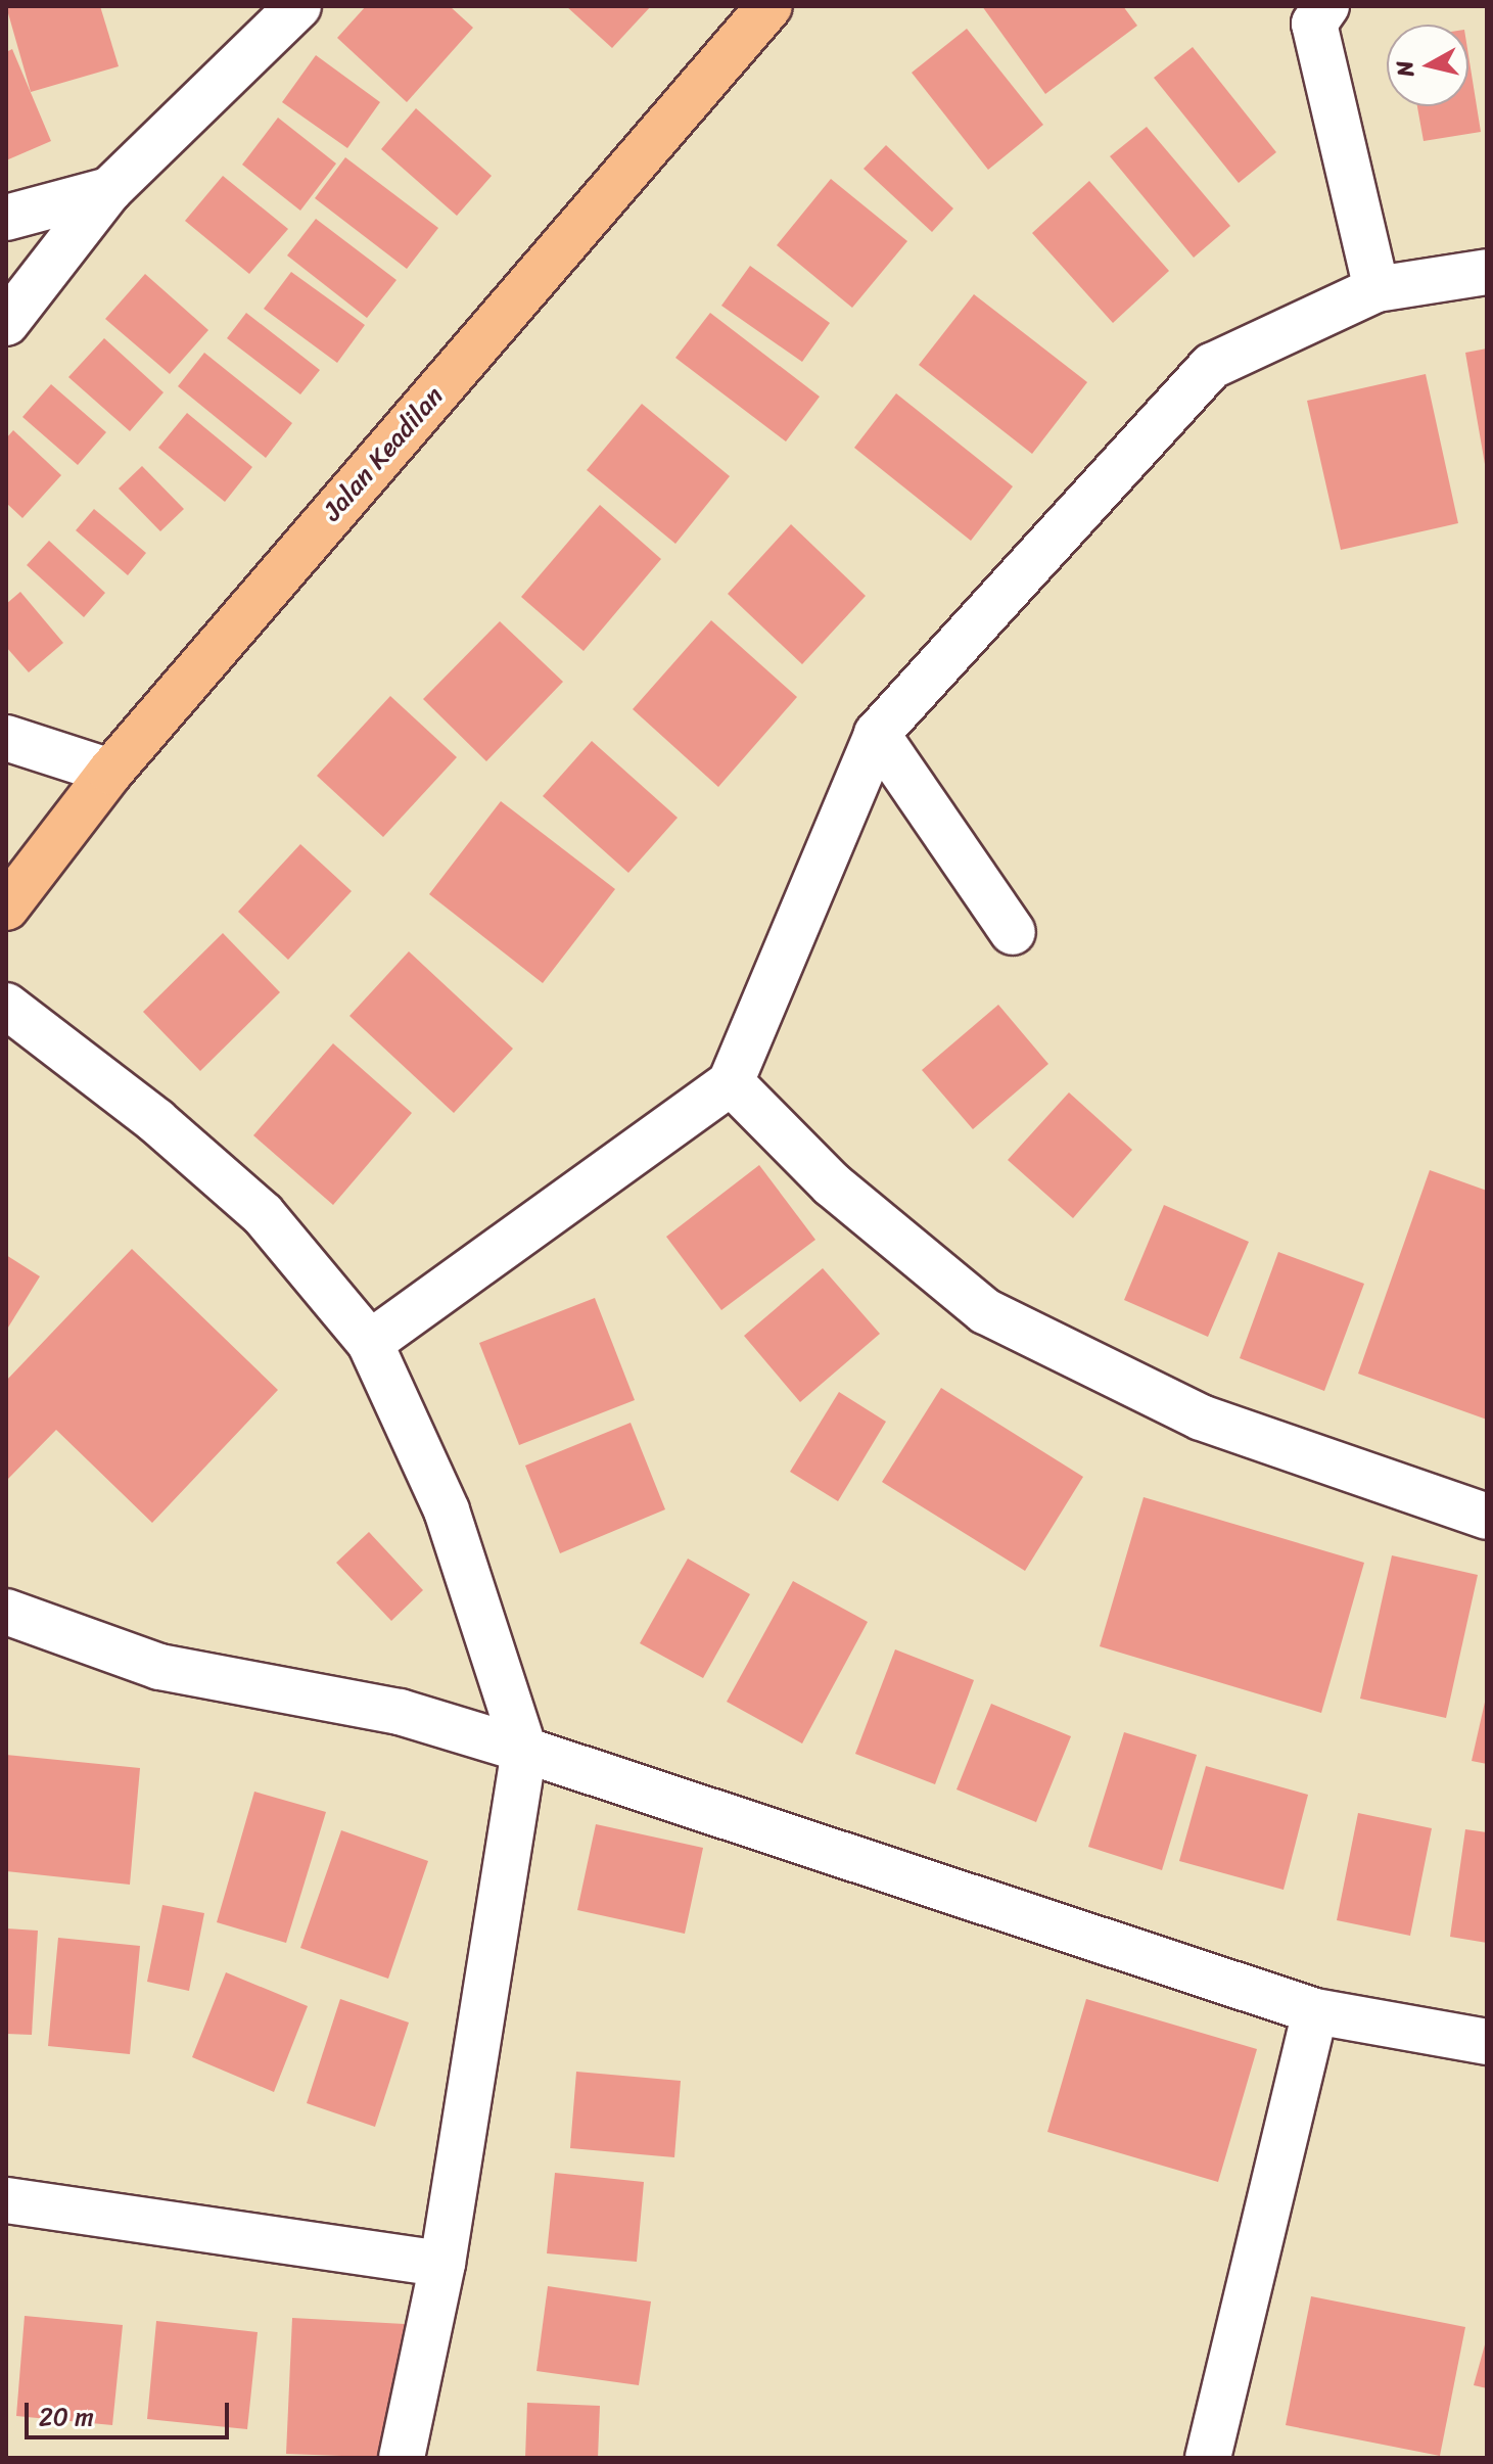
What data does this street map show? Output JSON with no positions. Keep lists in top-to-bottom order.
{
  "streets": {
    "main road": ["Jalan Keadilan"]
  },
  "scale_bar": "20 m",
  "north": "left"
}
